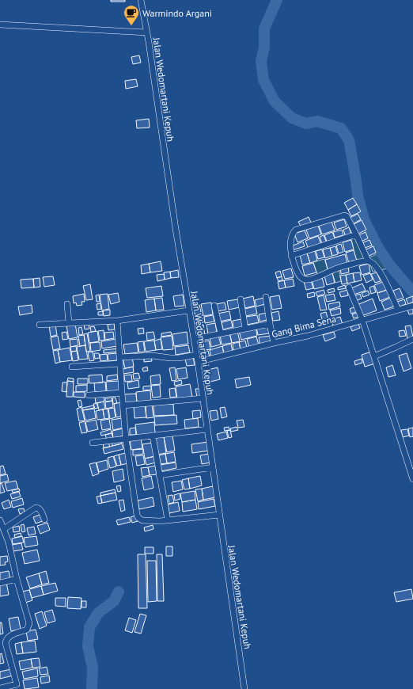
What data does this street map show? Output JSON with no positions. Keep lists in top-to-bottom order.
{
  "streets": {
    "street": ["Jalan Wedomartani Kepuh", "Gang Bima Sena"]
  },
  "crossings": [
    ["Jalan Wedomartani Kepuh", "Gang Bima Sena"]
  ],
  "places": {
    "cafe": ["Warmindo Argani"]
  }
}
